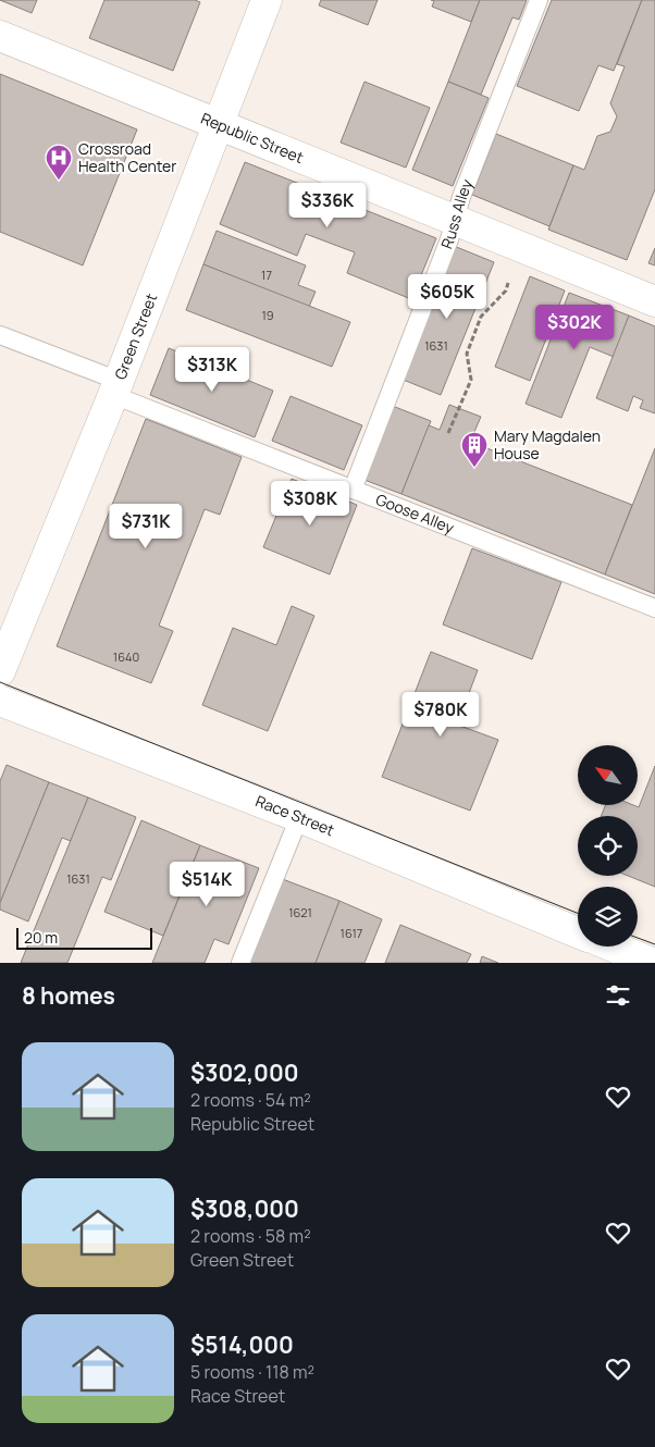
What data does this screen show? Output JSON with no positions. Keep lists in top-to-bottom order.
{
  "streets": {
    "street": ["Republic Street", "Green Street", "Race Street"],
    "lane": ["Russ Alley", "Goose Alley"]
  },
  "crossings": [
    ["Republic Street", "Russ Alley"],
    ["Republic Street", "Green Street"],
    ["Russ Alley", "Goose Alley"],
    ["Green Street", "Goose Alley"]
  ],
  "places": {
    "hospital": ["Crossroad Health Center"],
    "building": ["Mary Magdalen House"]
  },
  "house_numbers": [
    "17",
    "19",
    "1631",
    "1640",
    "1631",
    "1621",
    "1617"
  ],
  "scale_bar": "20 m",
  "north": "top left",
  "page": {
    "price": [
      "$336K",
      "$605K",
      "$302K",
      "$313K",
      "$308K",
      "$731K",
      "$780K",
      "$514K"
    ],
    "scale": "20 m",
    "heading": "8 homes",
    "list": [
      {
        "name": "$302,000",
        "note": "2 rooms · 54 m² · Republic Street"
      },
      {
        "name": "$308,000",
        "note": "2 rooms · 58 m² · Green Street"
      },
      {
        "name": "$514,000",
        "note": "5 rooms · 118 m² · Race Street"
      }
    ]
  }
}
